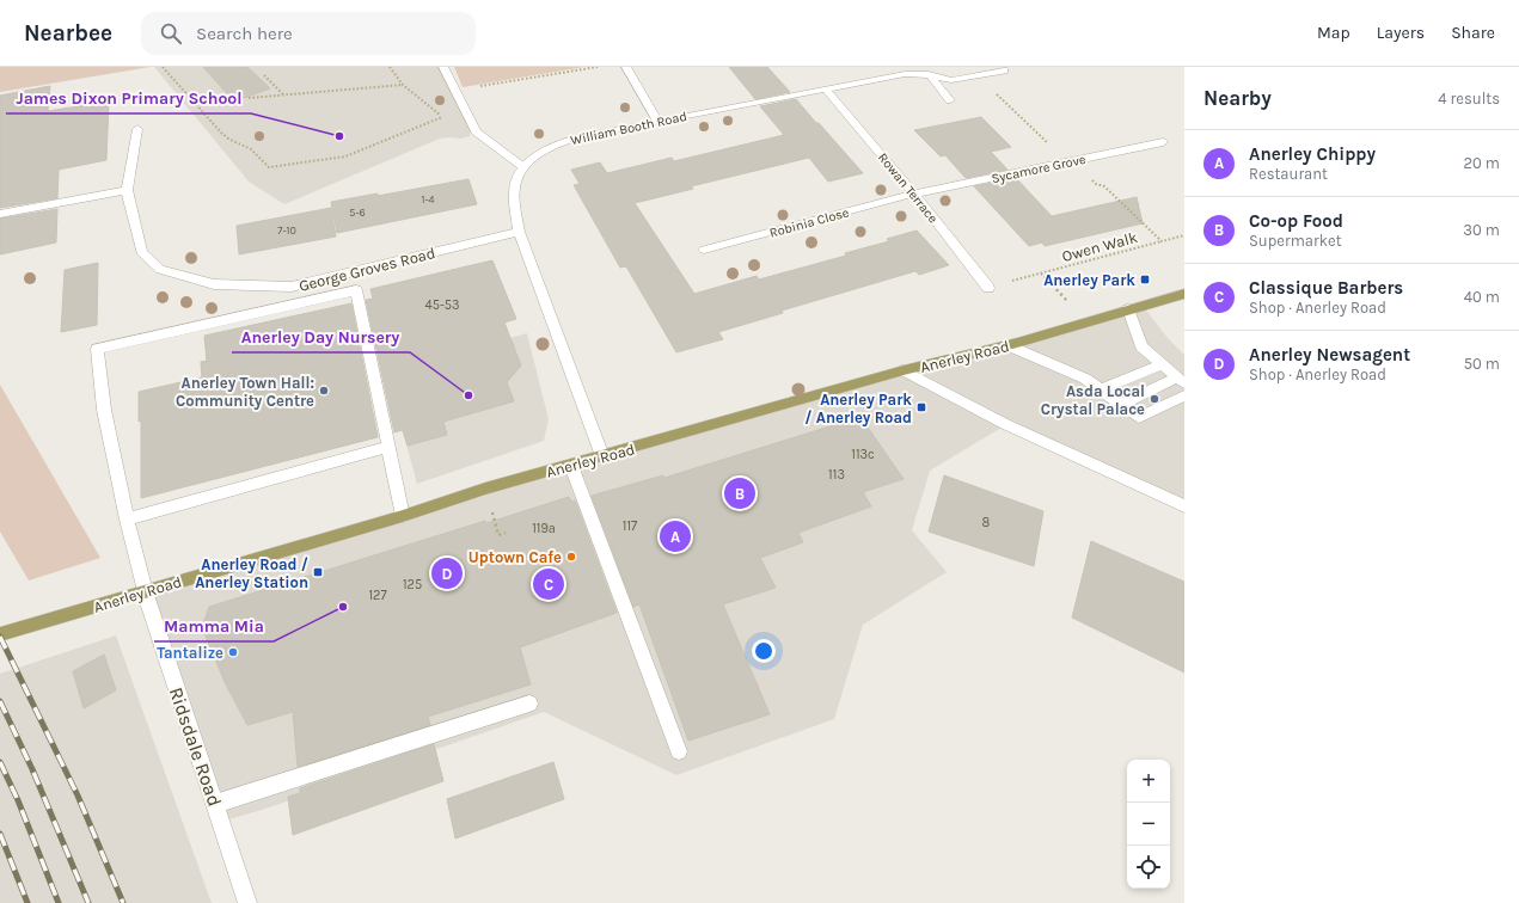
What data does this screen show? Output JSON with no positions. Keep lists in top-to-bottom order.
{
  "streets": {
    "main road": ["Anerley Road"],
    "street": [
      "William Booth Road",
      "Sycamore Grove",
      "Rowan Terrace",
      "Robinia Close",
      "George Groves Road",
      "Ridsdale Road"
    ],
    "path": ["Owen Walk"]
  },
  "crossings": [
    ["William Booth Road", "Rowan Terrace"],
    ["Sycamore Grove", "Rowan Terrace"],
    ["Sycamore Grove", "Robinia Close"],
    ["Rowan Terrace", "Robinia Close"],
    ["Rowan Terrace", "Owen Walk"],
    ["Anerley Road", "Ridsdale Road"]
  ],
  "places": {
    "other": [
      "James Dixon Primary School",
      "Anerley Town Hall: Community Centre",
      "Anerley Day Nursery",
      "Asda Local Crystal Palace",
      "Uptown Cafe",
      "Mamma Mia",
      "Tantalize"
    ],
    "transit": ["Anerley Park", "Anerley Park / Anerley Road", "Anerley Road / Anerley Station"]
  },
  "house_numbers": [
    "1-4",
    "5-6",
    "7-10",
    "45-53",
    "113c",
    "113",
    "8",
    "117",
    "119a",
    "125",
    "127"
  ],
  "page": {
    "header": "Nearbee",
    "search": "Search here",
    "nav": ["Map", "Layers", "Share"],
    "heading": ["Nearby", "4 results"],
    "list": [
      {
        "mark": "A",
        "name": "Anerley Chippy",
        "note": "Restaurant",
        "value": "20 m"
      },
      {
        "mark": "B",
        "name": "Co-op Food",
        "note": "Supermarket",
        "value": "30 m"
      },
      {
        "mark": "C",
        "name": "Classique Barbers",
        "note": "Shop · Anerley Road",
        "value": "40 m"
      },
      {
        "mark": "D",
        "name": "Anerley Newsagent",
        "note": "Shop · Anerley Road",
        "value": "50 m"
      }
    ],
    "pins": [
      "B",
      "A",
      "D",
      "C"
    ],
    "map_buttons": ["+", "−"]
  }
}
